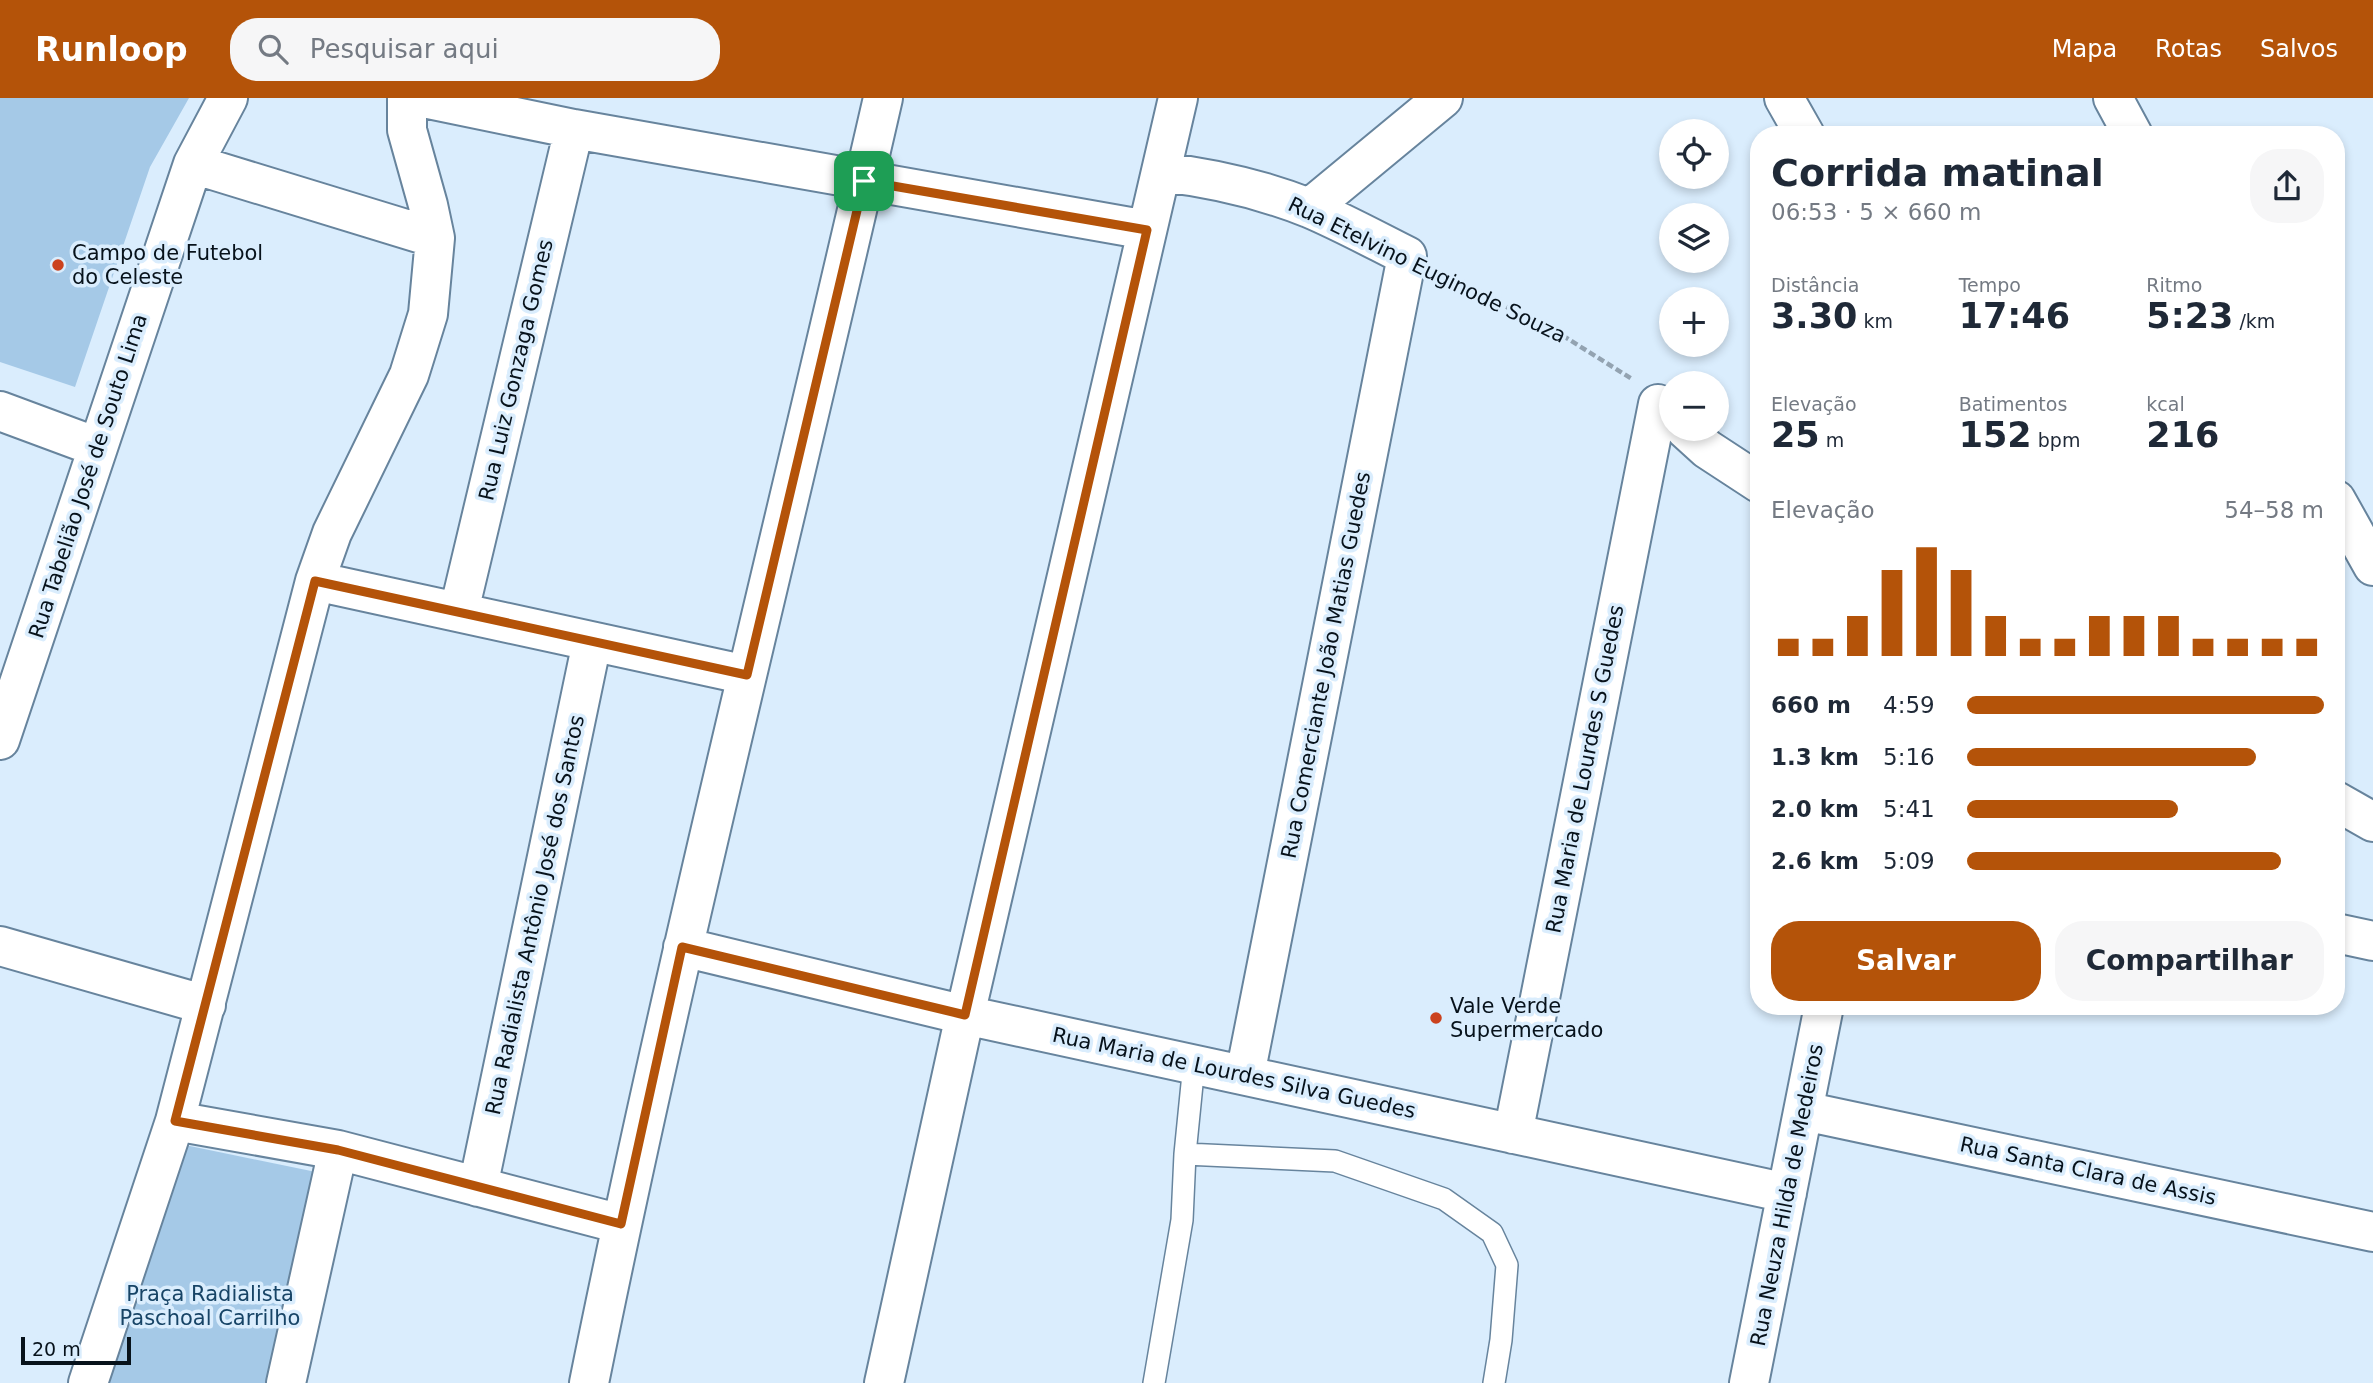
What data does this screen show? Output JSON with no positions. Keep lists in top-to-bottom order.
{
  "streets": {
    "street": [
      "Rua Etelvino Euginode Souza",
      "Rua Luiz Gonzaga Gomes",
      "Rua Tabelião José de Souto Lima",
      "Rua Comerciante João Matias Guedes",
      "Rua Maria de Lourdes S Guedes",
      "Rua Radialista Antônio José dos Santos",
      "Rua Maria de Lourdes Silva Guedes",
      "Rua Santa Clara de Assis",
      "Rua Neuza Hilda de Medeiros"
    ]
  },
  "crossings": [
    ["Rua Etelvino Euginode Souza", "Rua Comerciante João Matias Guedes"],
    ["Rua Comerciante João Matias Guedes", "Rua Maria de Lourdes Silva Guedes"],
    ["Rua Maria de Lourdes S Guedes", "Rua Maria de Lourdes Silva Guedes"],
    ["Rua Maria de Lourdes Silva Guedes", "Rua Neuza Hilda de Medeiros"],
    ["Rua Santa Clara de Assis", "Rua Neuza Hilda de Medeiros"]
  ],
  "parks": ["Praça Radialista Paschoal Carrilho"],
  "places": ["Campo de Futebol do Celeste", "Vale Verde Supermercado"],
  "scale_bar": "20 m",
  "page": {
    "header": "Runloop",
    "search": "Pesquisar aqui",
    "nav": ["Mapa", "Rotas", "Salvos"],
    "map_buttons": ["+", "−"],
    "heading": ["Corrida matinal", "06:53 · 5 × 660 m"],
    "stats": [
      ["Distância", "3.30 km"],
      ["Tempo", "17:46"],
      ["Ritmo", "5:23 /km"],
      ["Elevação", "25 m"],
      ["Batimentos", "152 bpm"],
      ["kcal", "216"]
    ],
    "chart": ["Elevação", "54–58 m"],
    "list": [
      {
        "name": "660 m",
        "note": "4:59"
      },
      {
        "name": "1.3 km",
        "note": "5:16"
      },
      {
        "name": "2.0 km",
        "note": "5:41"
      },
      {
        "name": "2.6 km",
        "note": "5:09"
      }
    ],
    "buttons": ["Salvar", "Compartilhar"],
    "scale": "20 m"
  }
}
